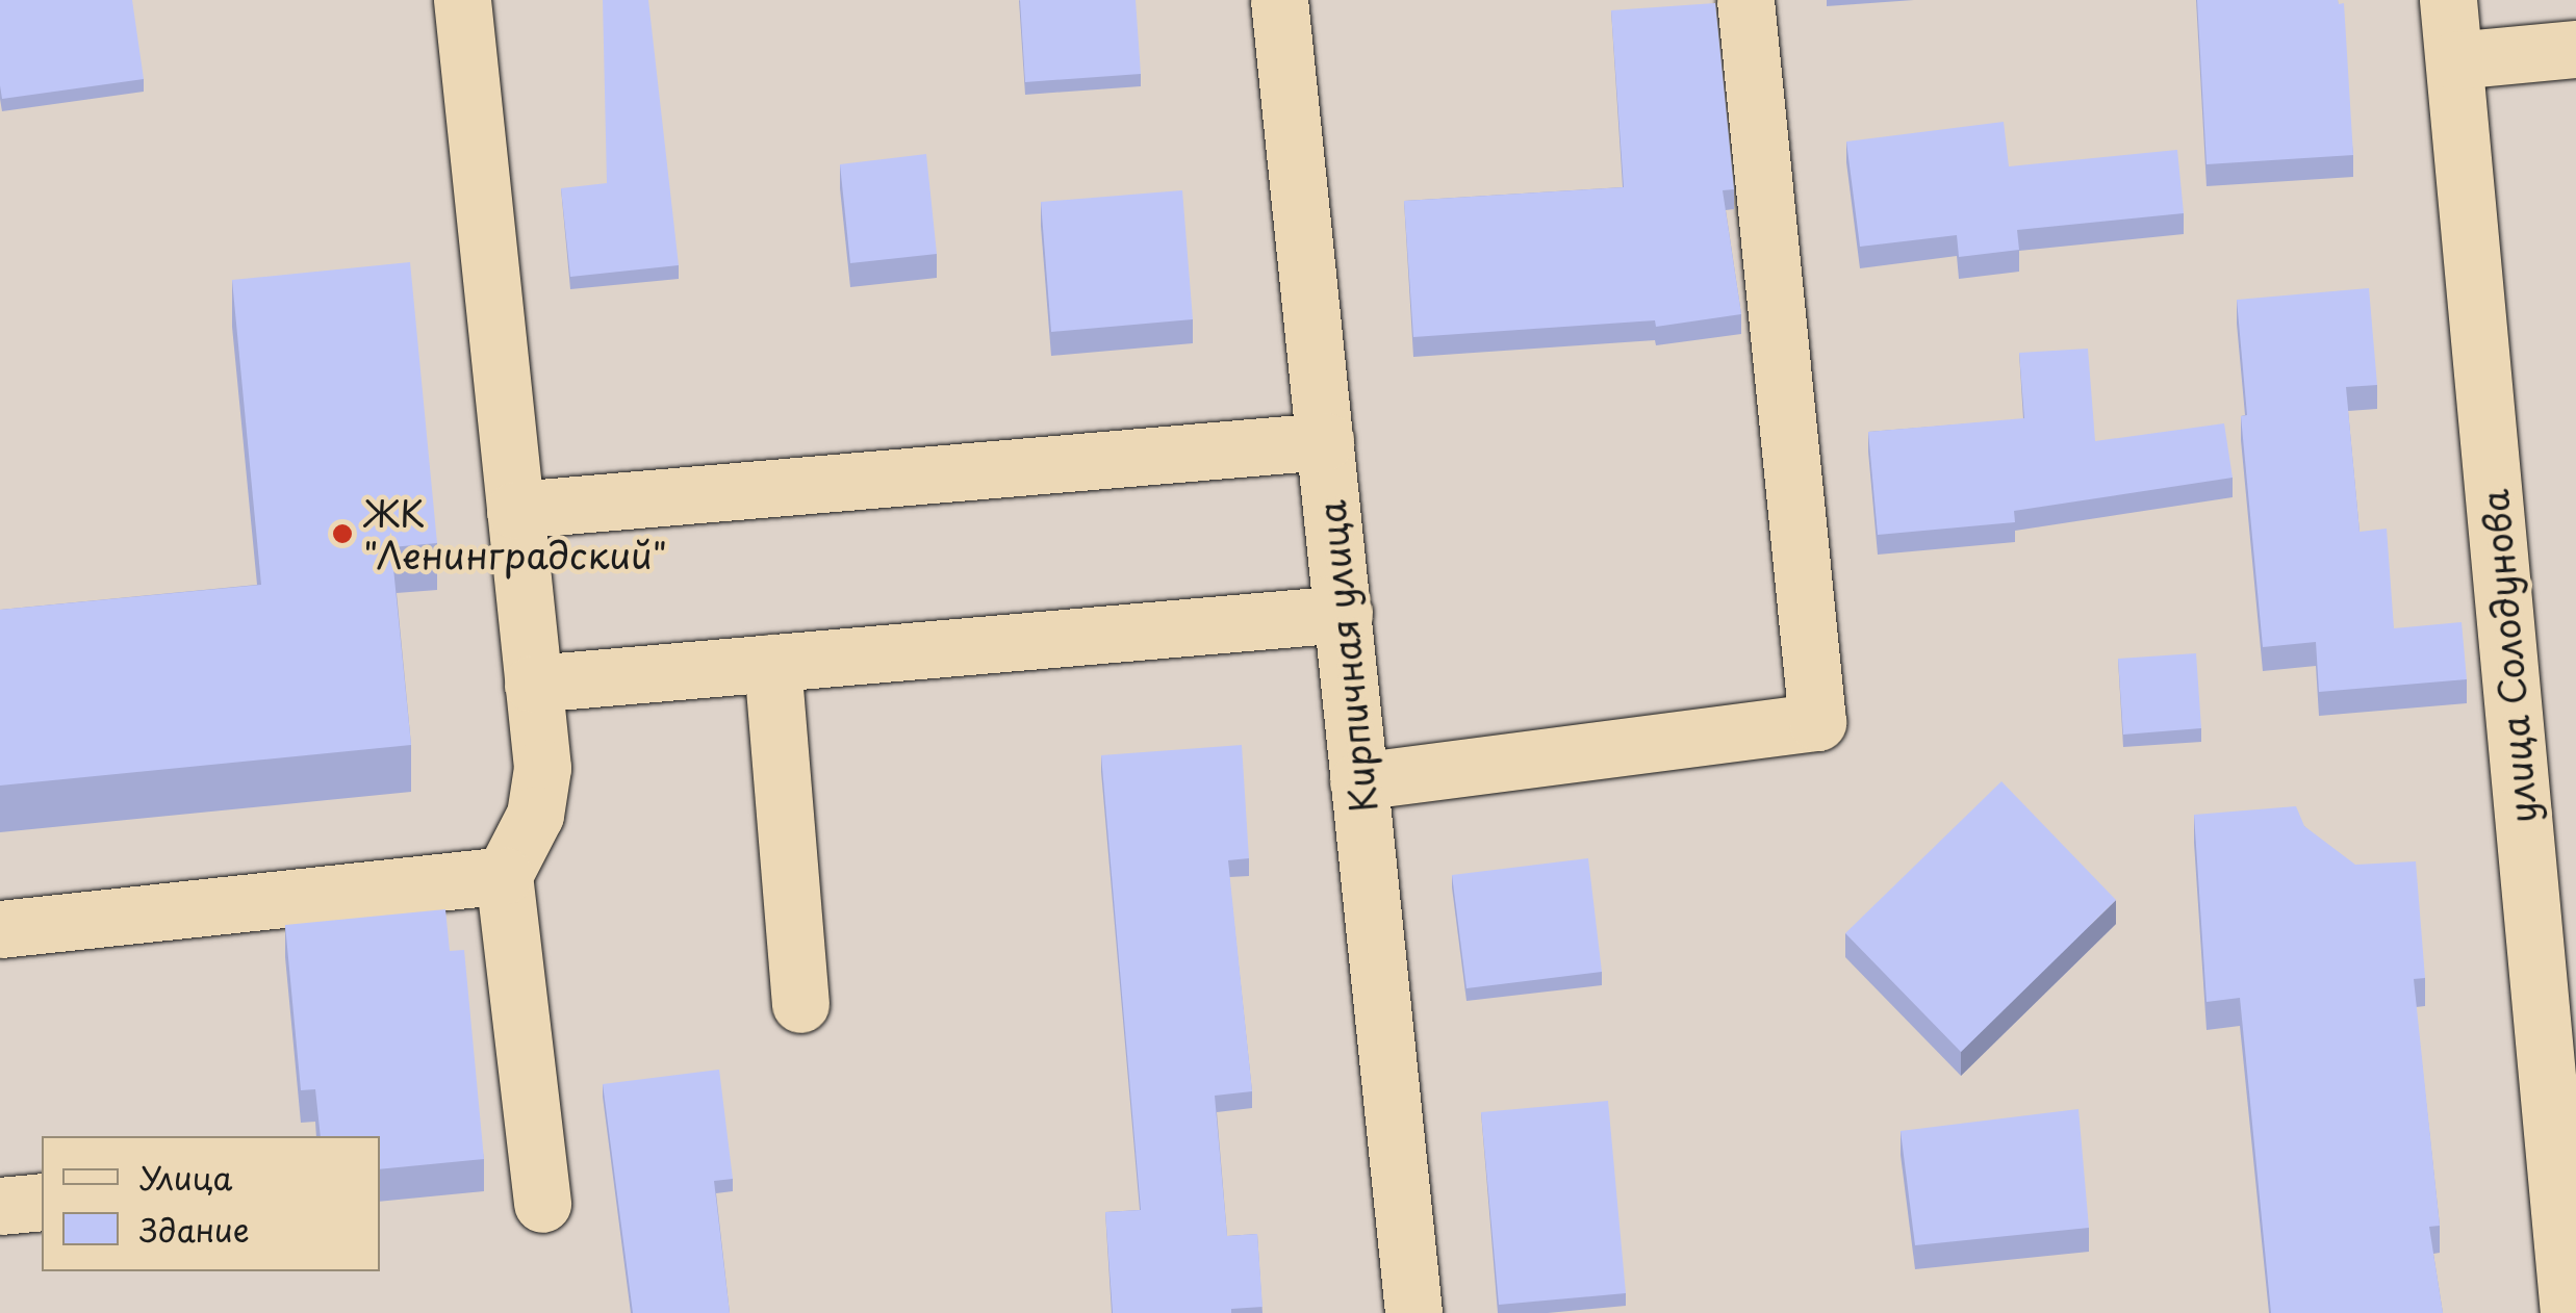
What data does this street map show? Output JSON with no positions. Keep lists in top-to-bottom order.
{
  "streets": {
    "street": ["Кирпичная улица", "улица Солодунова"]
  },
  "places": ["ЖК \"Ленинградский\""],
  "legend": ["Улица", "Здание"]
}
